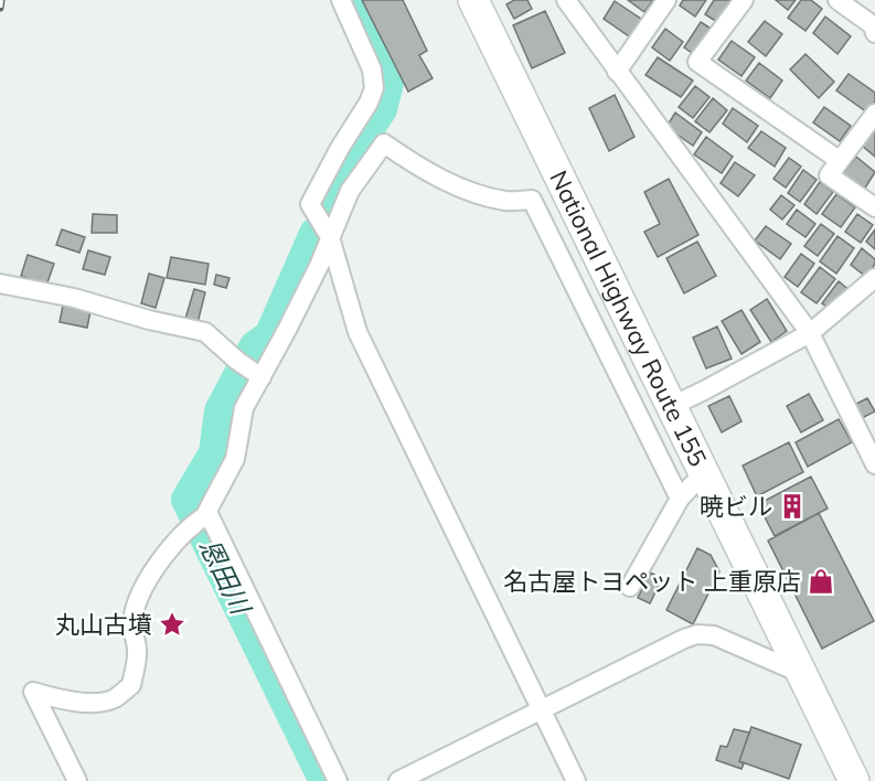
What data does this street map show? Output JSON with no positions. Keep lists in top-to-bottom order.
{
  "streets": {
    "highway": ["National Highway Route 155"]
  },
  "water": ["恩田川"],
  "places": {
    "building": ["暁ビル"],
    "shop": ["名古屋トヨペット 上重原店"],
    "place": ["丸山古墳"]
  }
}
